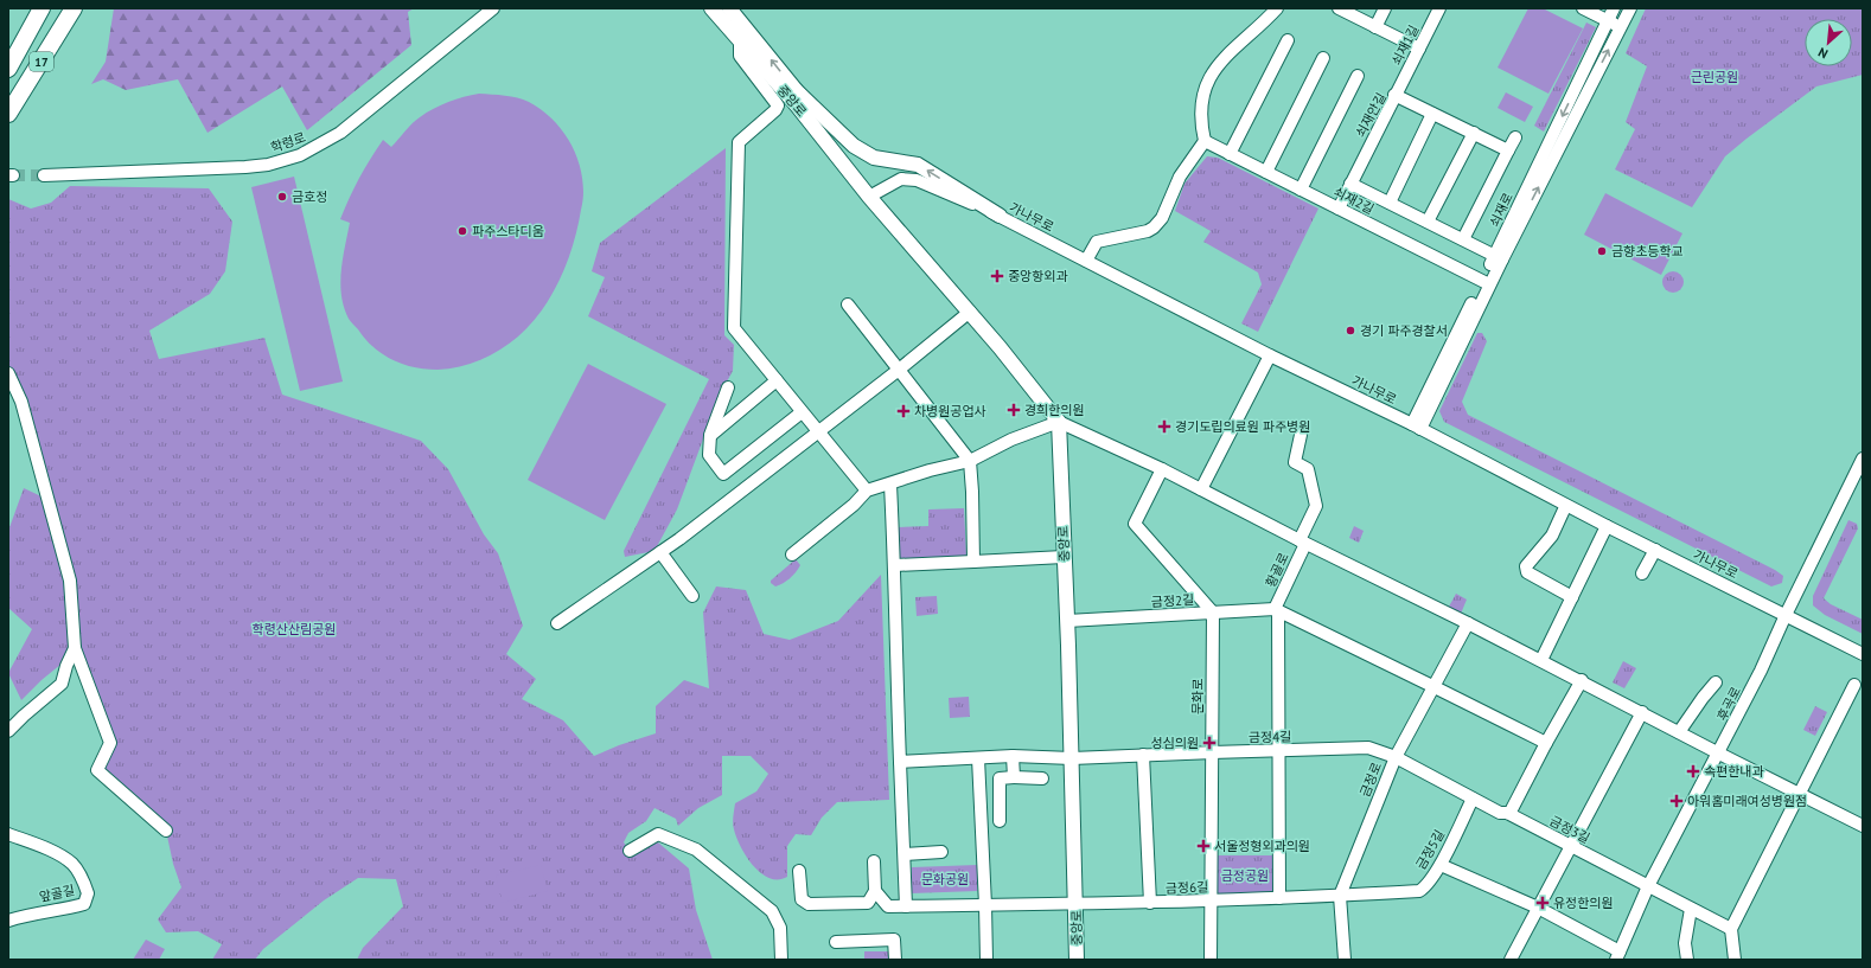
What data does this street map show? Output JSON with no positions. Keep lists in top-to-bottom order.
{
  "streets": {
    "highway": ["17"],
    "main road": ["중앙로"],
    "street": [
      "쇠재1길",
      "쇠재안길",
      "학령로",
      "쇠재2길",
      "쇠재로",
      "가나무로",
      "황골로",
      "금정2길",
      "문화로",
      "후곡로",
      "금정4길",
      "금정로",
      "금정3길",
      "금정5길",
      "금정6길",
      "앞골길"
    ]
  },
  "crossings": [
    ["쇠재1길", "쇠재안길"],
    ["중앙로", "가나무로"],
    ["중앙로", "금정2길"],
    ["중앙로", "금정4길"],
    ["중앙로", "금정6길"],
    ["쇠재안길", "쇠재2길"],
    ["가나무로", "후곡로"],
    ["황골로", "금정2길"],
    ["금정2길", "문화로"],
    ["금정2길", "금정로"],
    ["문화로", "금정4길"],
    ["문화로", "금정6길"],
    ["후곡로", "금정3길"],
    ["금정4길", "금정로"],
    ["금정4길", "금정3길"],
    ["금정4길", "금정6길"],
    ["금정로", "금정3길"],
    ["금정로", "금정5길"],
    ["금정로", "금정6길"],
    ["금정3길", "금정5길"],
    ["금정5길", "금정6길"]
  ],
  "parks": [
    "근린공원",
    "학령산산림공원",
    "금정공원",
    "문화공원"
  ],
  "places": {
    "other": [
      "금호정",
      "파주스타디움",
      "금향초등학교",
      "경기 파주경찰서"
    ],
    "health": [
      "중앙항외과",
      "경희한의원",
      "차병원공업사",
      "경기도립의료원 파주병원",
      "성심의원",
      "속편한내과",
      "아워홈미래여성병원점",
      "서울정형외과의원",
      "유정한의원"
    ]
  },
  "north": "bottom left"
}
